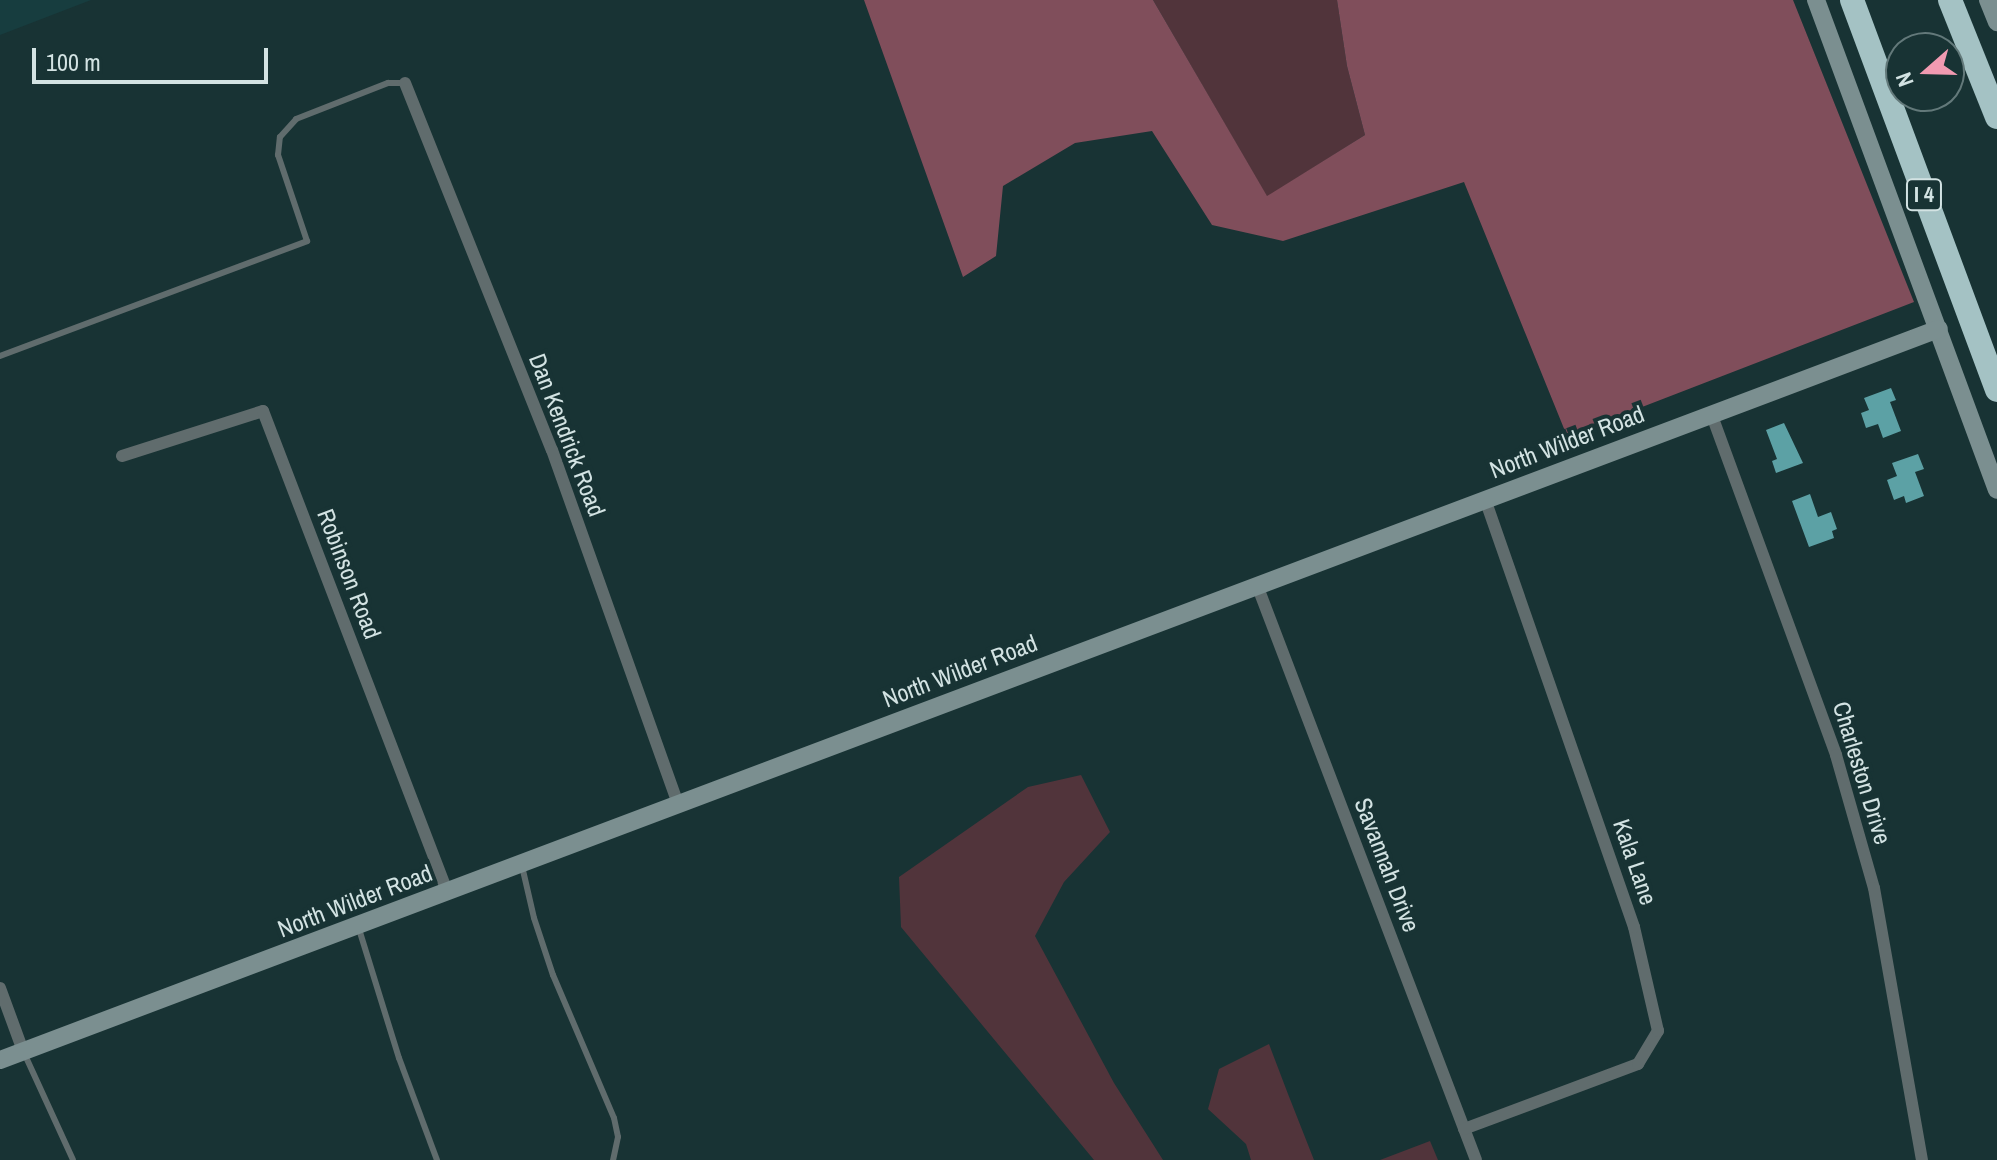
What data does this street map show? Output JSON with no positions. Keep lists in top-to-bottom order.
{
  "streets": {
    "highway": ["I 4"],
    "street": [
      "Dan Kendrick Road",
      "North Wilder Road",
      "Robinson Road",
      "Charleston Drive",
      "Kala Lane",
      "Savannah Drive"
    ]
  },
  "crossings": [
    ["Dan Kendrick Road", "North Wilder Road"],
    ["North Wilder Road", "Robinson Road"],
    ["North Wilder Road", "Charleston Drive"],
    ["North Wilder Road", "Kala Lane"],
    ["North Wilder Road", "Savannah Drive"],
    ["Kala Lane", "Savannah Drive"]
  ],
  "scale_bar": "100 m",
  "north": "left"
}
